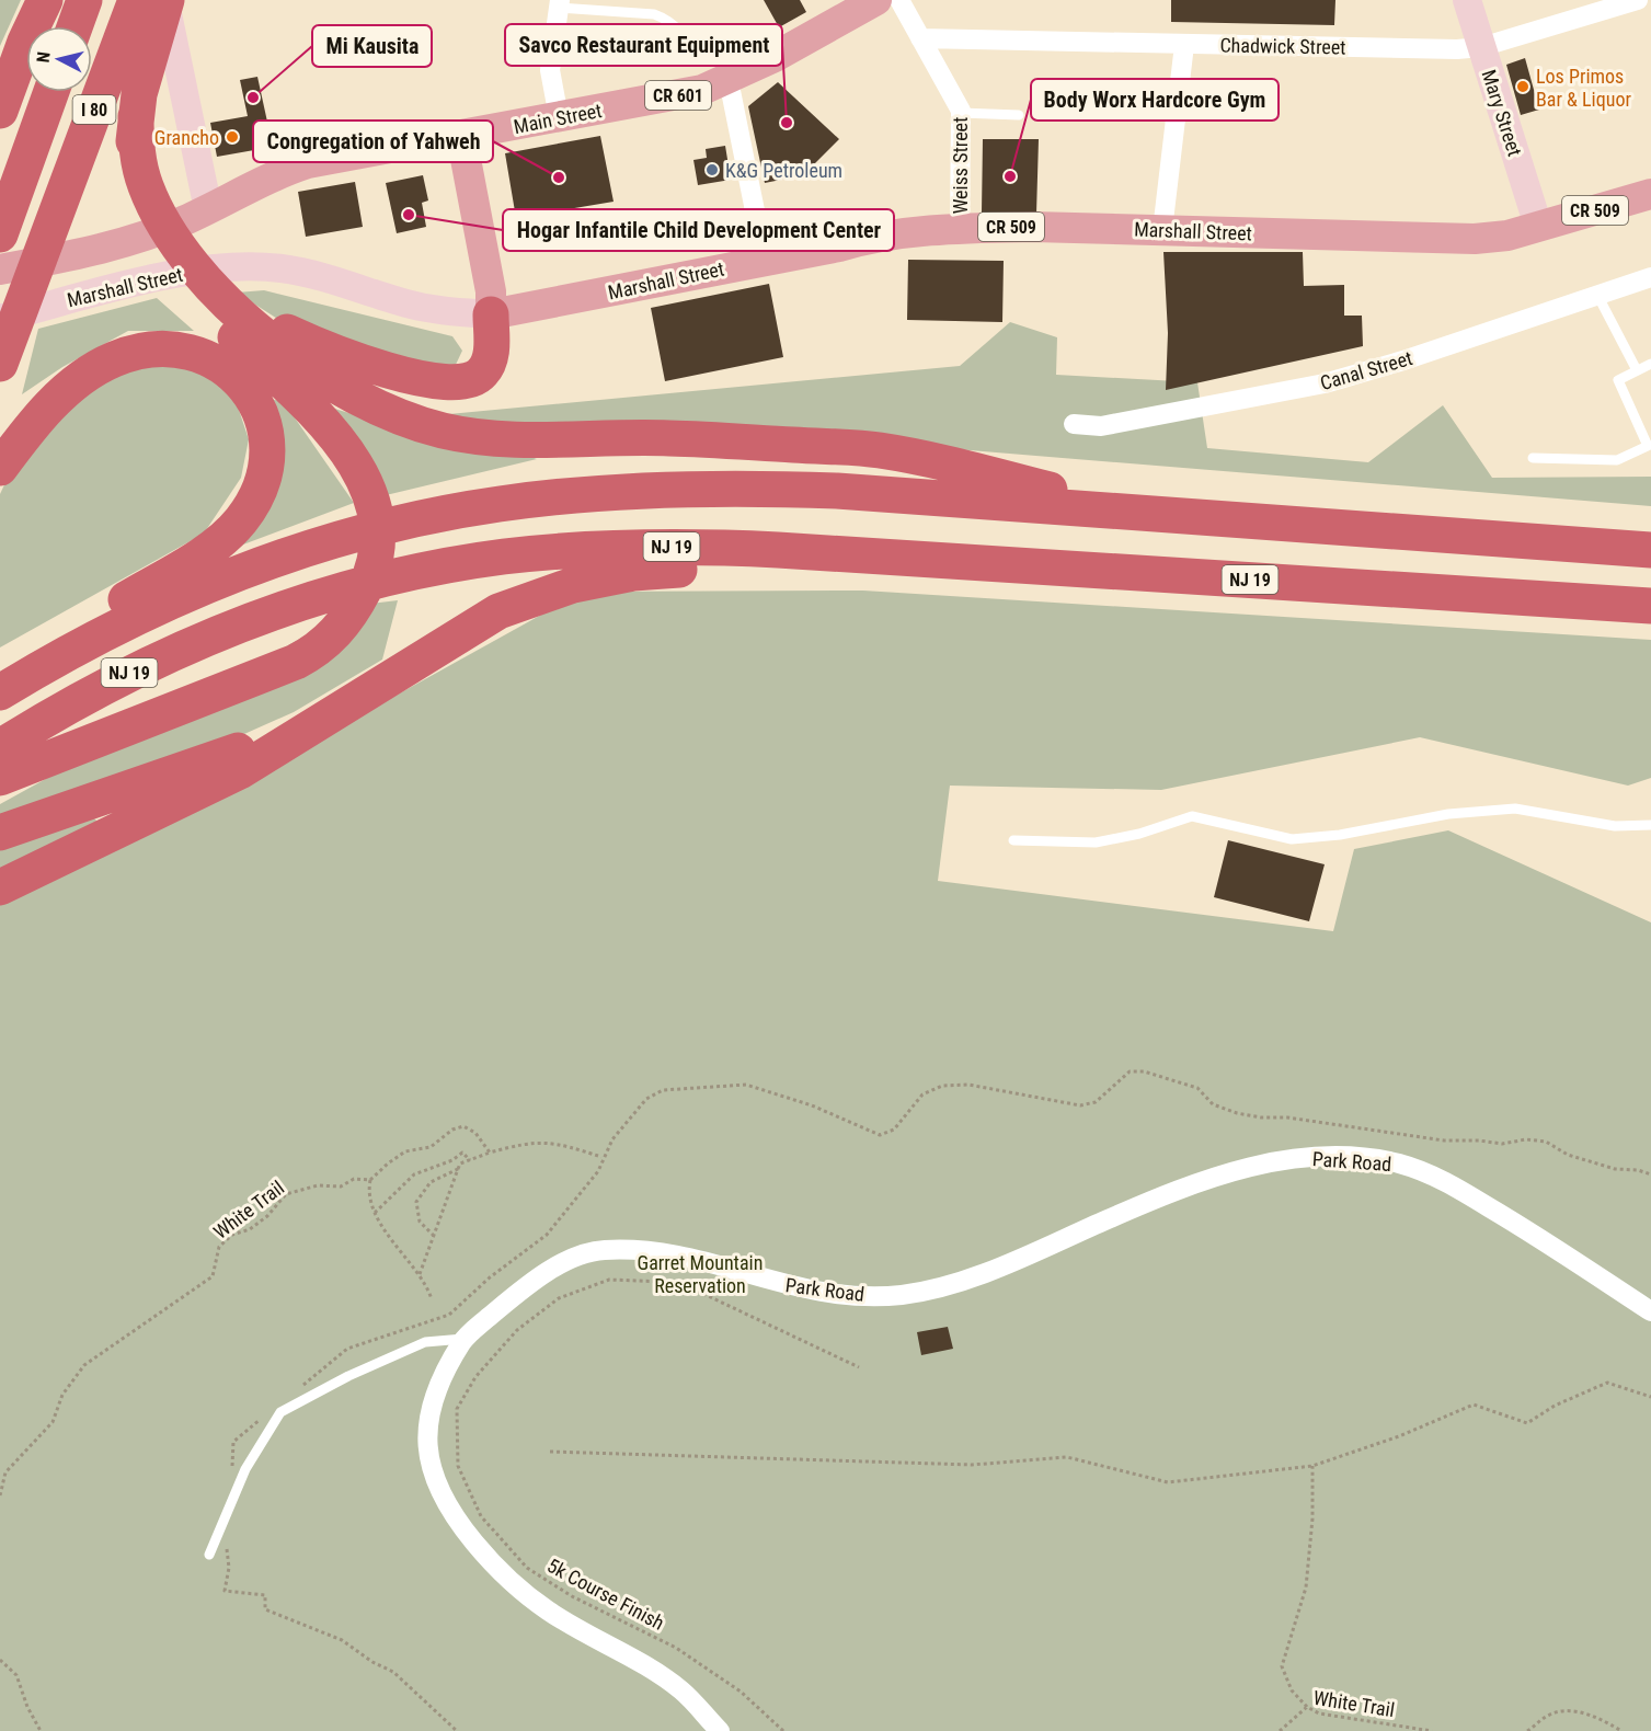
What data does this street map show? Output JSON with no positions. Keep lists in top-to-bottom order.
{
  "streets": {
    "highway": ["I 80", "NJ 19"],
    "main road": [
      "CR 601",
      "Main Street",
      "CR 509",
      "Marshall Street"
    ],
    "street": [
      "Chadwick Street",
      "Mary Street",
      "Weiss Street",
      "Canal Street",
      "Park Road"
    ],
    "path": ["White Trail", "5k Course Finish"]
  },
  "crossings": [
    ["Chadwick Street", "Mary Street"],
    ["Chadwick Street", "Weiss Street"],
    ["Mary Street", "Marshall Street"],
    ["Weiss Street", "Marshall Street"]
  ],
  "parks": ["Garret Mountain Reservation"],
  "places": [
    "Los Primos Bar & Liquor",
    "Mi Kausita",
    "Savco Restaurant Equipment",
    "Grancho",
    "K&G Petroleum",
    "Body Worx Hardcore Gym",
    "Congregation of Yahweh",
    "Hogar Infantile Child Development Center"
  ],
  "north": "left"
}
